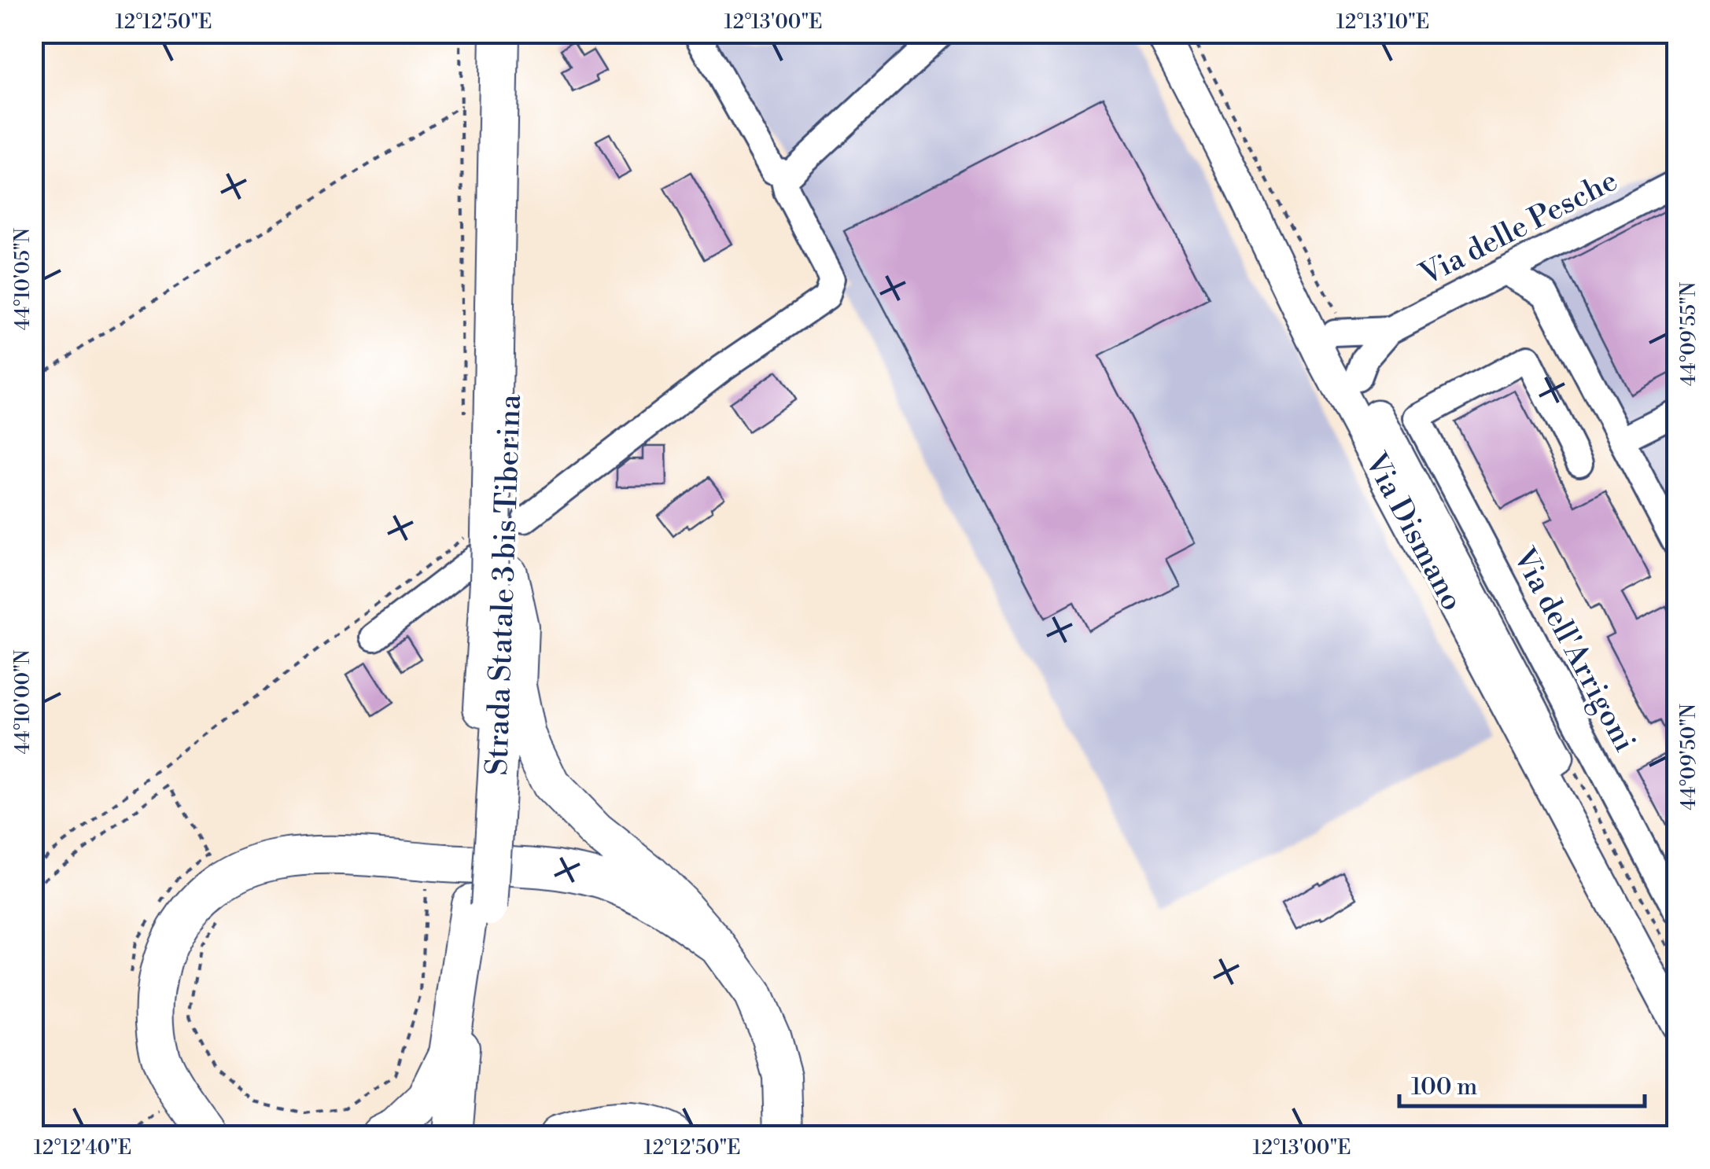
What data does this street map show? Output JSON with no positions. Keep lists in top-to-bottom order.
{
  "streets": {
    "highway": ["Strada Statale 3 bis Tiberina"],
    "main road": ["Via Dismano"],
    "street": ["Via delle Pesche", "Via dell'Arrigoni"]
  },
  "crossings": [
    ["Via delle Pesche", "Via Dismano"]
  ],
  "scale_bar": "100 m",
  "coordinates": [
    "12°12'50\"E",
    "12°13'00\"E",
    "12°13'10\"E",
    "44°10'05\"N",
    "44°09'55\"N",
    "44°10'00\"N",
    "44°09'50\"N",
    "12°12'40\"E"
  ]
}
